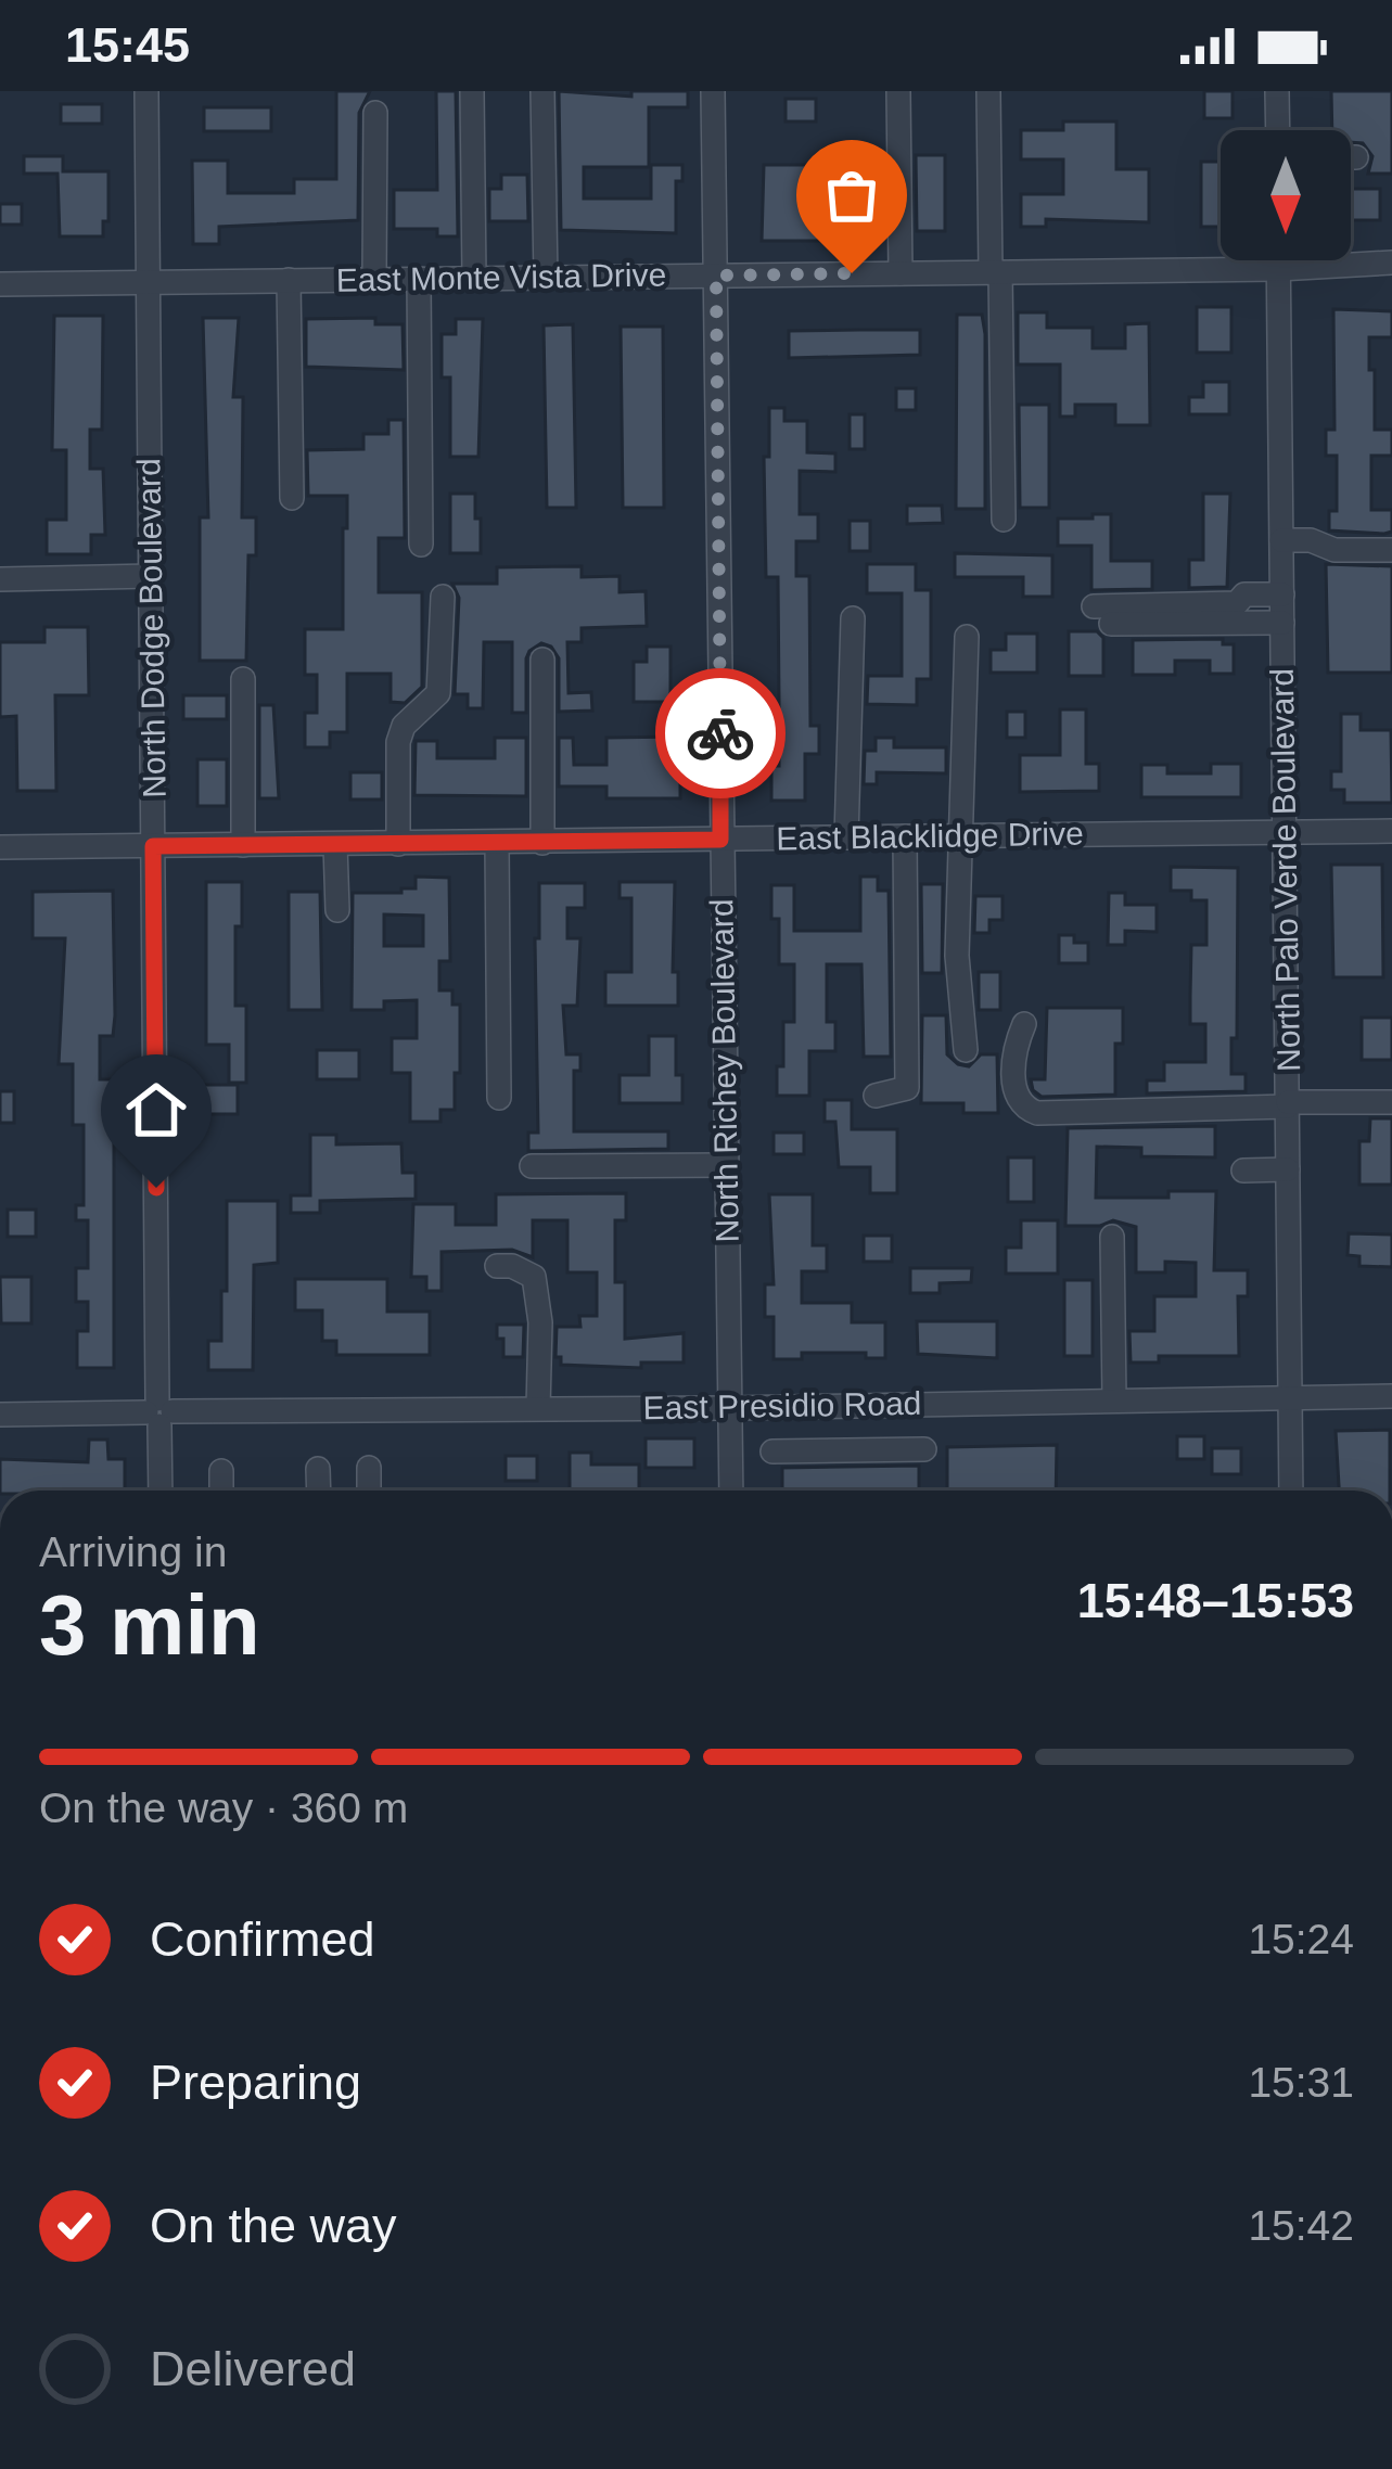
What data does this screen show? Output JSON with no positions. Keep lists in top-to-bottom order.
{
  "streets": {
    "street": [
      "East Monte Vista Drive",
      "North Dodge Boulevard",
      "East Blacklidge Drive",
      "North Palo Verde Boulevard",
      "North Richey Boulevard",
      "East Presidio Road"
    ]
  },
  "crossings": [
    ["East Monte Vista Drive", "North Dodge Boulevard"],
    ["East Monte Vista Drive", "North Palo Verde Boulevard"],
    ["East Monte Vista Drive", "North Richey Boulevard"],
    ["North Dodge Boulevard", "East Blacklidge Drive"],
    ["North Dodge Boulevard", "East Presidio Road"],
    ["East Blacklidge Drive", "North Palo Verde Boulevard"],
    ["East Blacklidge Drive", "North Richey Boulevard"],
    ["North Palo Verde Boulevard", "East Presidio Road"],
    ["North Richey Boulevard", "East Presidio Road"]
  ],
  "north": "bottom",
  "page": {
    "status": "15:45",
    "heading": ["3 min", "Arriving in", "15:48–15:53"],
    "bar": "On the way · 360 m",
    "list": [
      ["Confirmed", "15:24"],
      ["Preparing", "15:31"],
      ["On the way", "15:42"],
      "Delivered"
    ]
  }
}
